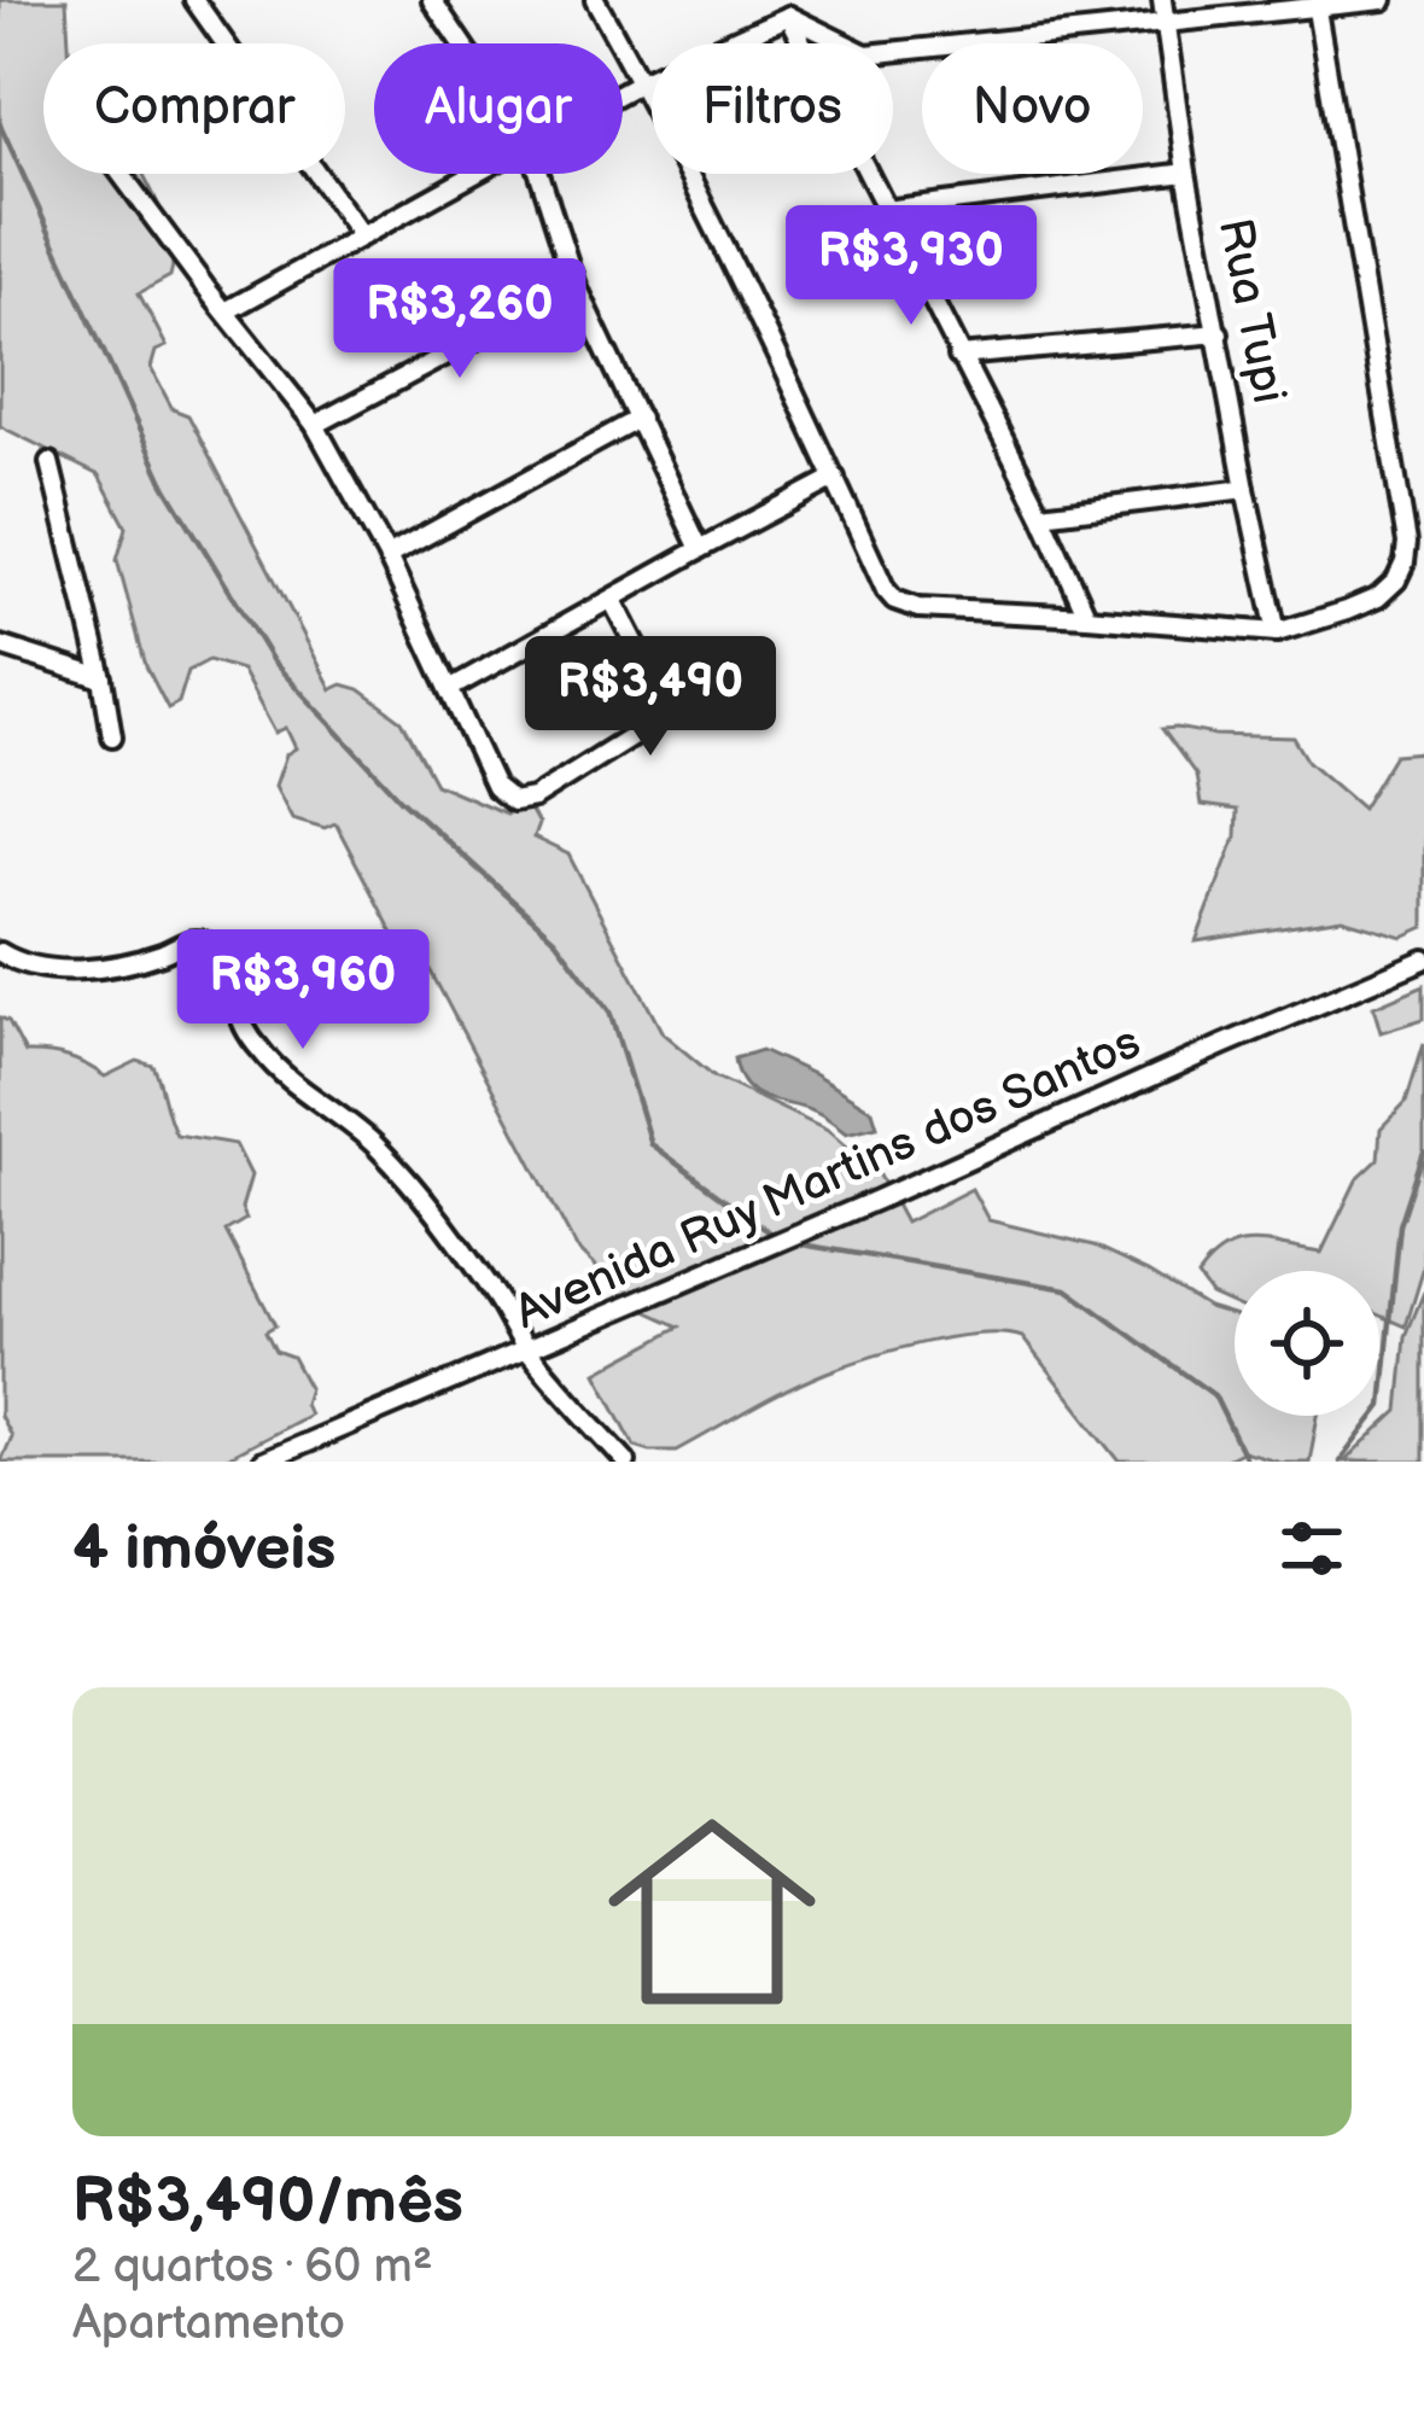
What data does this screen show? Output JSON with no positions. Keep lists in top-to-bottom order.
{
  "streets": {
    "street": ["Rua Tupi", "Avenida Ruy Martins dos Santos"]
  },
  "page": {
    "chip": [
      "Comprar",
      "Alugar",
      "Filtros",
      "Novo"
    ],
    "price": [
      "R$3,930",
      "R$3,260",
      "R$3,490",
      "R$3,960"
    ],
    "heading": "4 imóveis",
    "list": [
      {
        "name": "R$3,490/mês",
        "note": "2 quartos · 60 m² · Apartamento"
      }
    ]
  }
}
